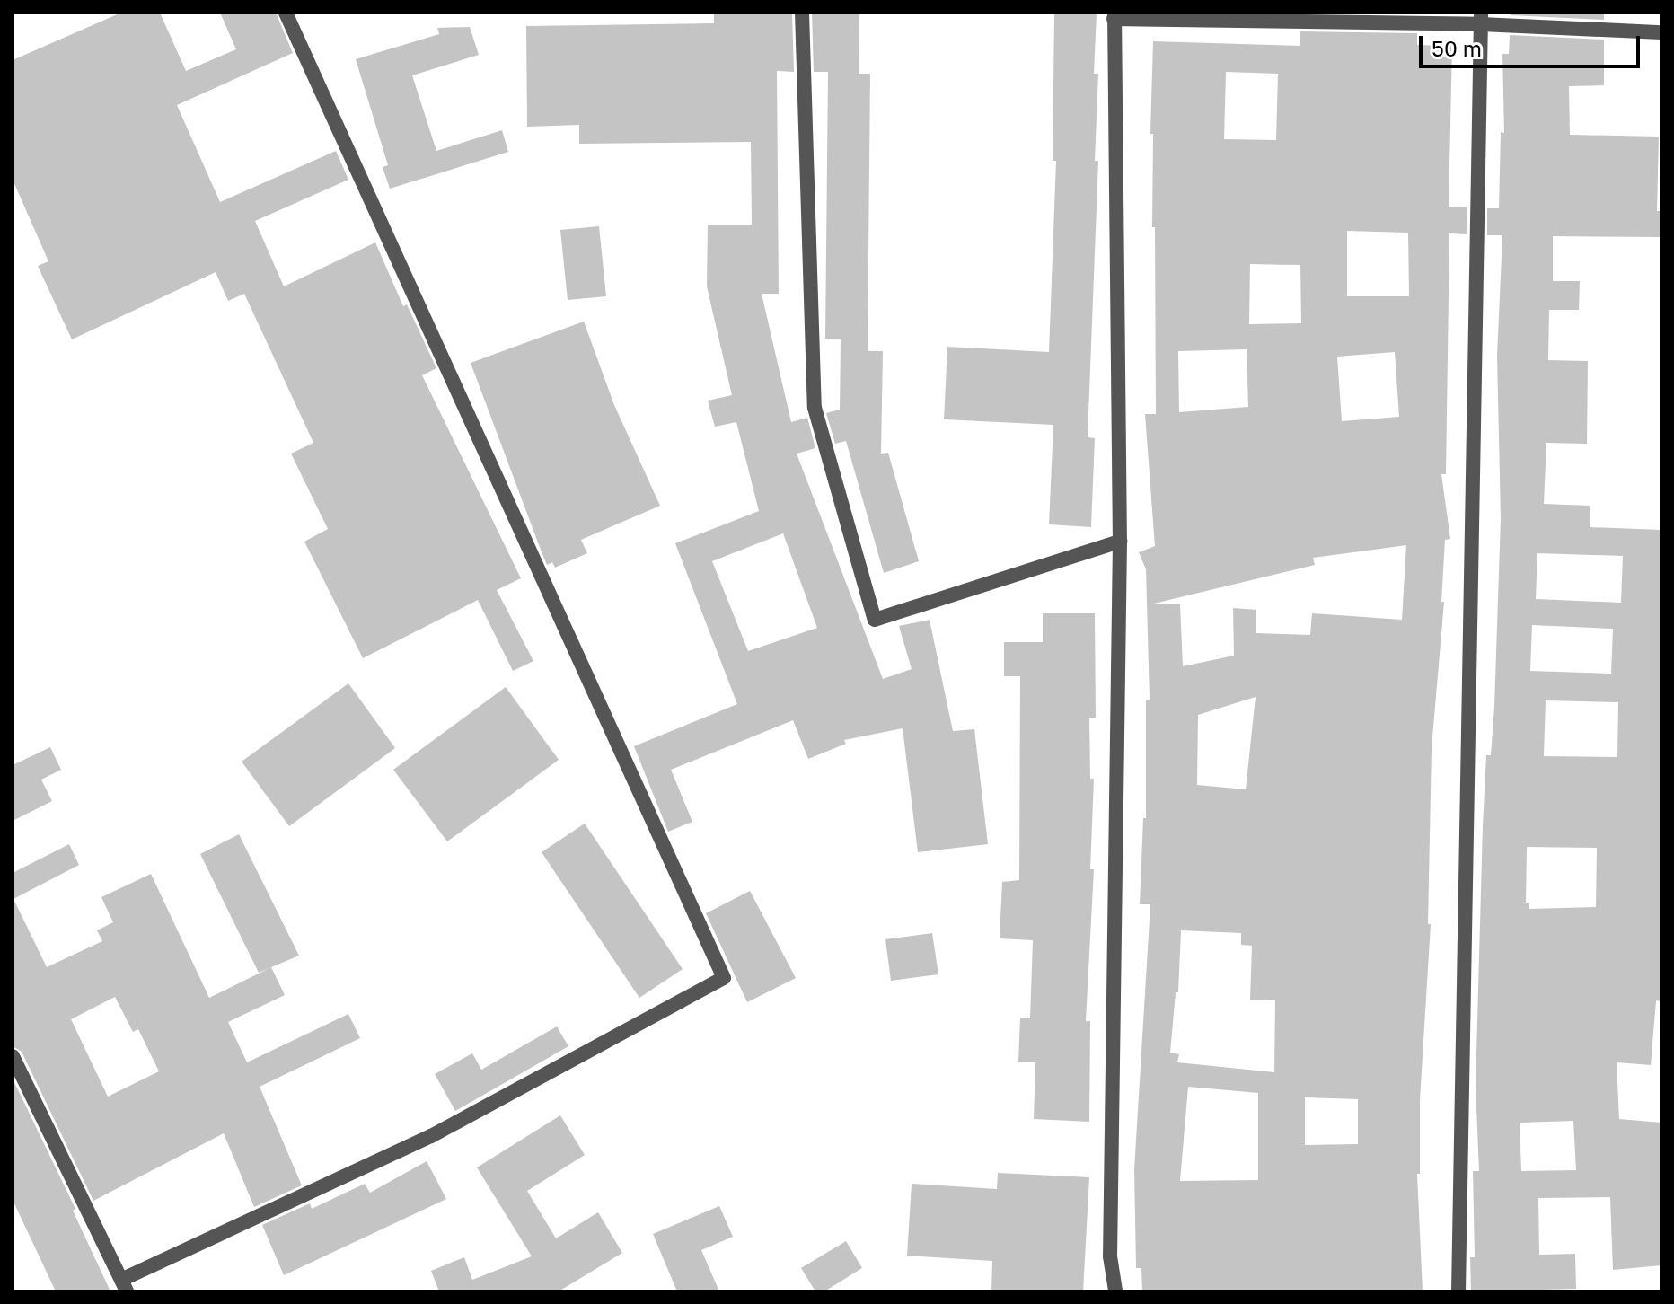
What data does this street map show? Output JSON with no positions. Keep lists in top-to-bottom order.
{
  "scale_bar": "50 m"
}
